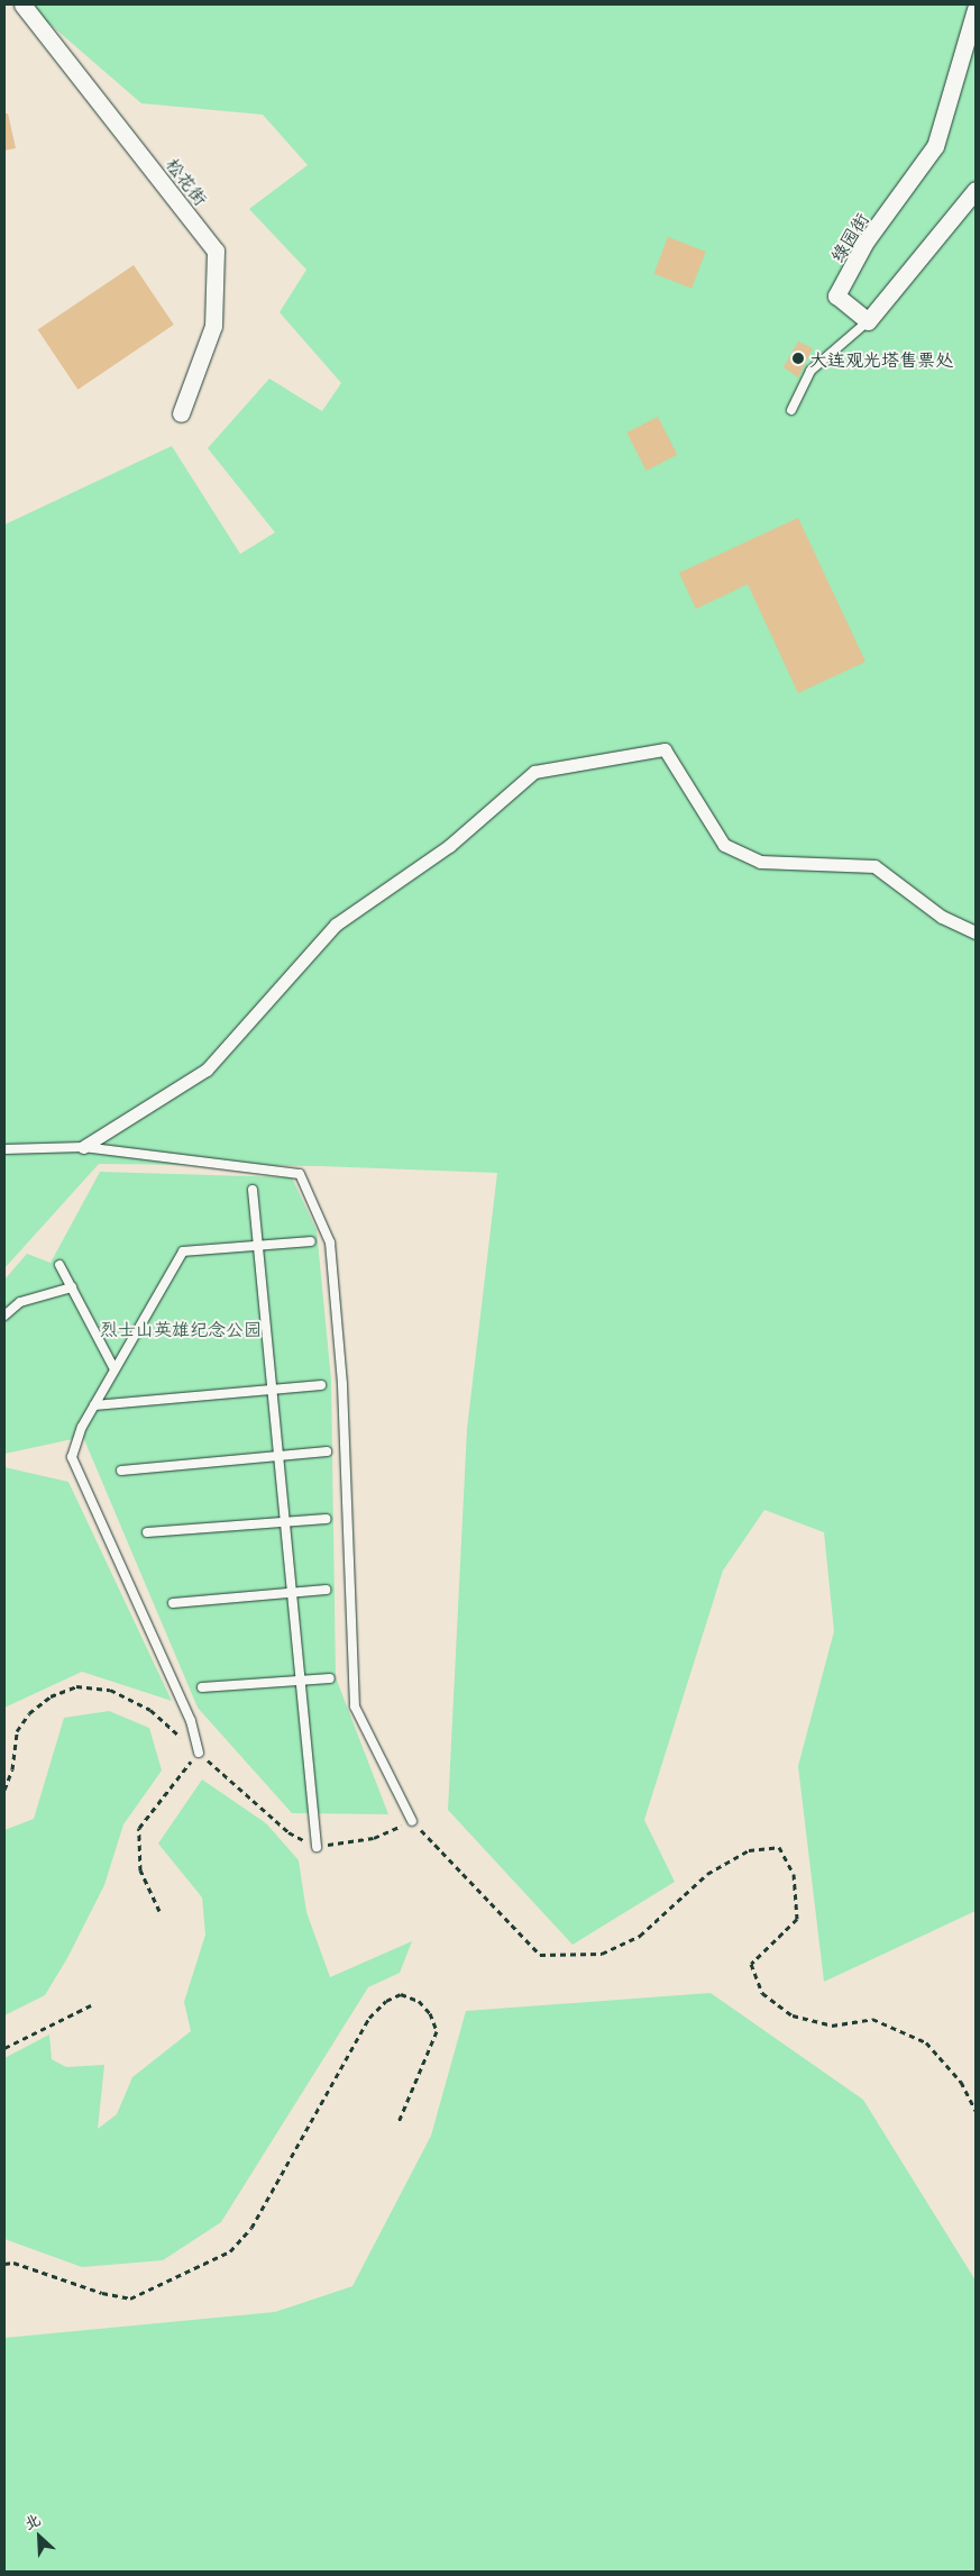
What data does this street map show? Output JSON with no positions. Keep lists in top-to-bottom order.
{
  "streets": {
    "street": ["松花街", "绿园街"]
  },
  "parks": ["烈士山英雄纪念公园"],
  "places": ["大连观光塔售票处"],
  "north": "top left"
}
